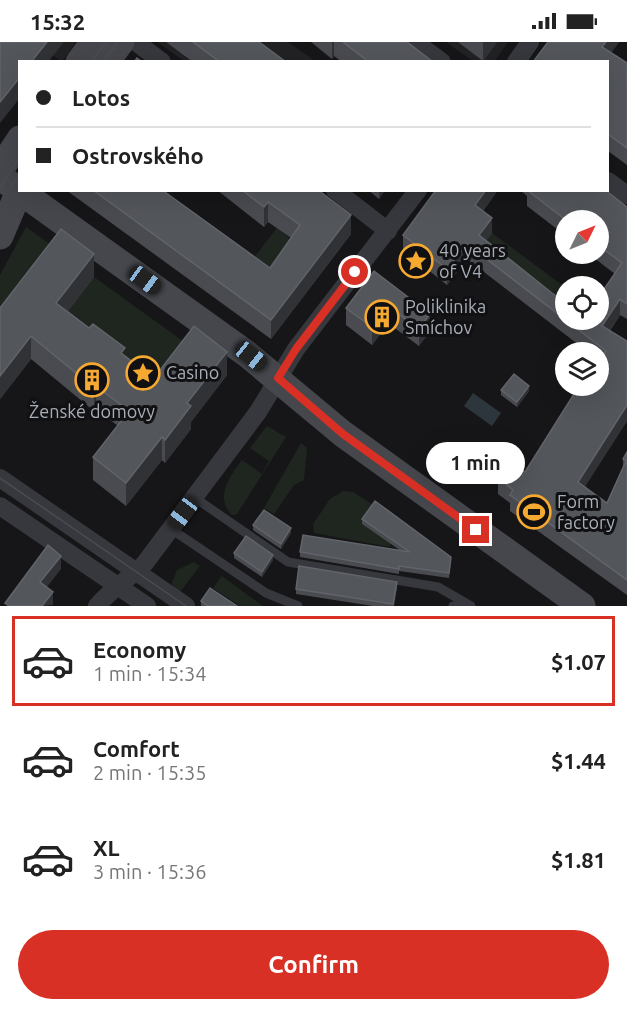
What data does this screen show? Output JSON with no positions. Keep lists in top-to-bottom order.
{
  "places": {
    "place": ["40 years of V4", "Casino"],
    "building": ["Poliklinika Smíchov", "Ženské domovy"],
    "sports": ["Form factory"]
  },
  "north": "top right",
  "page": {
    "status": "15:32",
    "banner": ["Lotos", "Ostrovského"],
    "bubble": "1 min",
    "list": [
      {
        "name": "Economy",
        "note": "1 min · 15:34",
        "value": "$1.07"
      },
      {
        "name": "Comfort",
        "note": "2 min · 15:35",
        "value": "$1.44"
      },
      {
        "name": "XL",
        "note": "3 min · 15:36",
        "value": "$1.81"
      }
    ],
    "buttons": "Confirm"
  }
}
